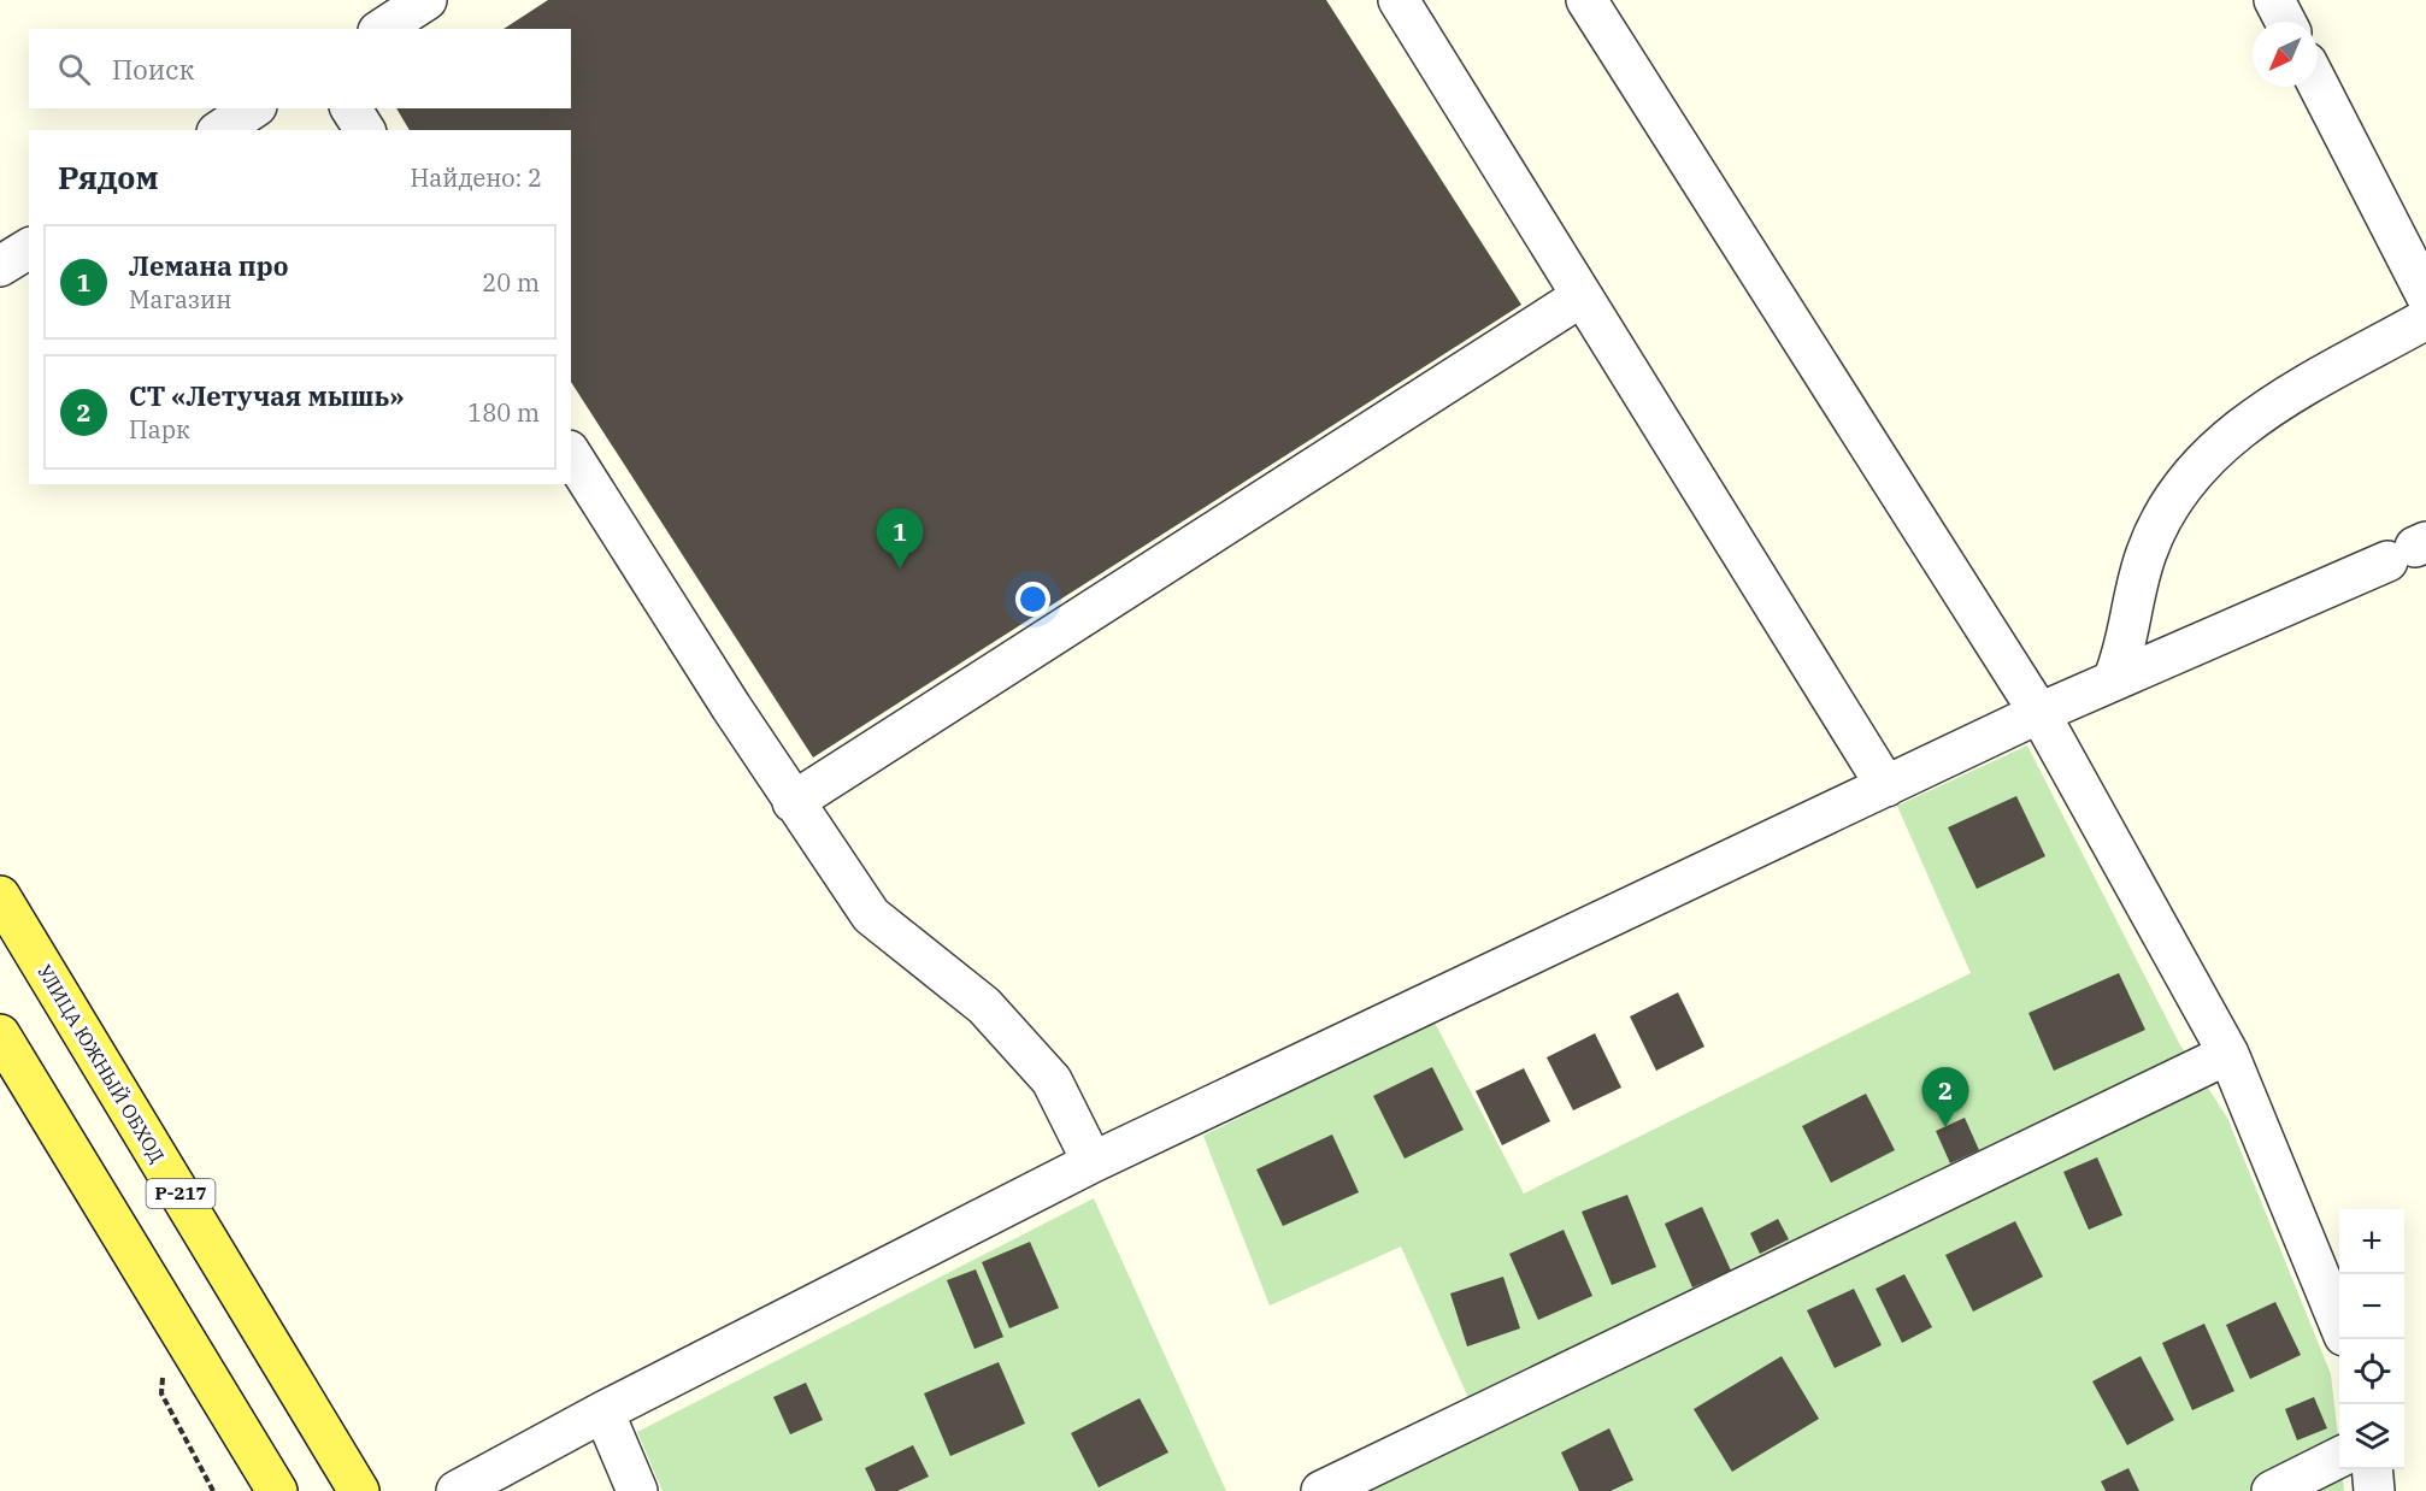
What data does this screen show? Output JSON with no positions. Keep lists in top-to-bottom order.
{
  "streets": {
    "main road": ["УЛИЦА ЮЖНЫЙ ОБХОД", "Р-217"]
  },
  "north": "bottom left",
  "page": {
    "search": "Поиск",
    "heading": ["Рядом", "Найдено: 2"],
    "list": [
      {
        "mark": "1",
        "name": "Лемана про",
        "note": "Магазин",
        "value": "20 m"
      },
      {
        "mark": "2",
        "name": "СТ «Летучая мышь»",
        "note": "Парк",
        "value": "180 m"
      }
    ],
    "pins": ["1", "2"],
    "map_buttons": ["+", "−"]
  }
}
